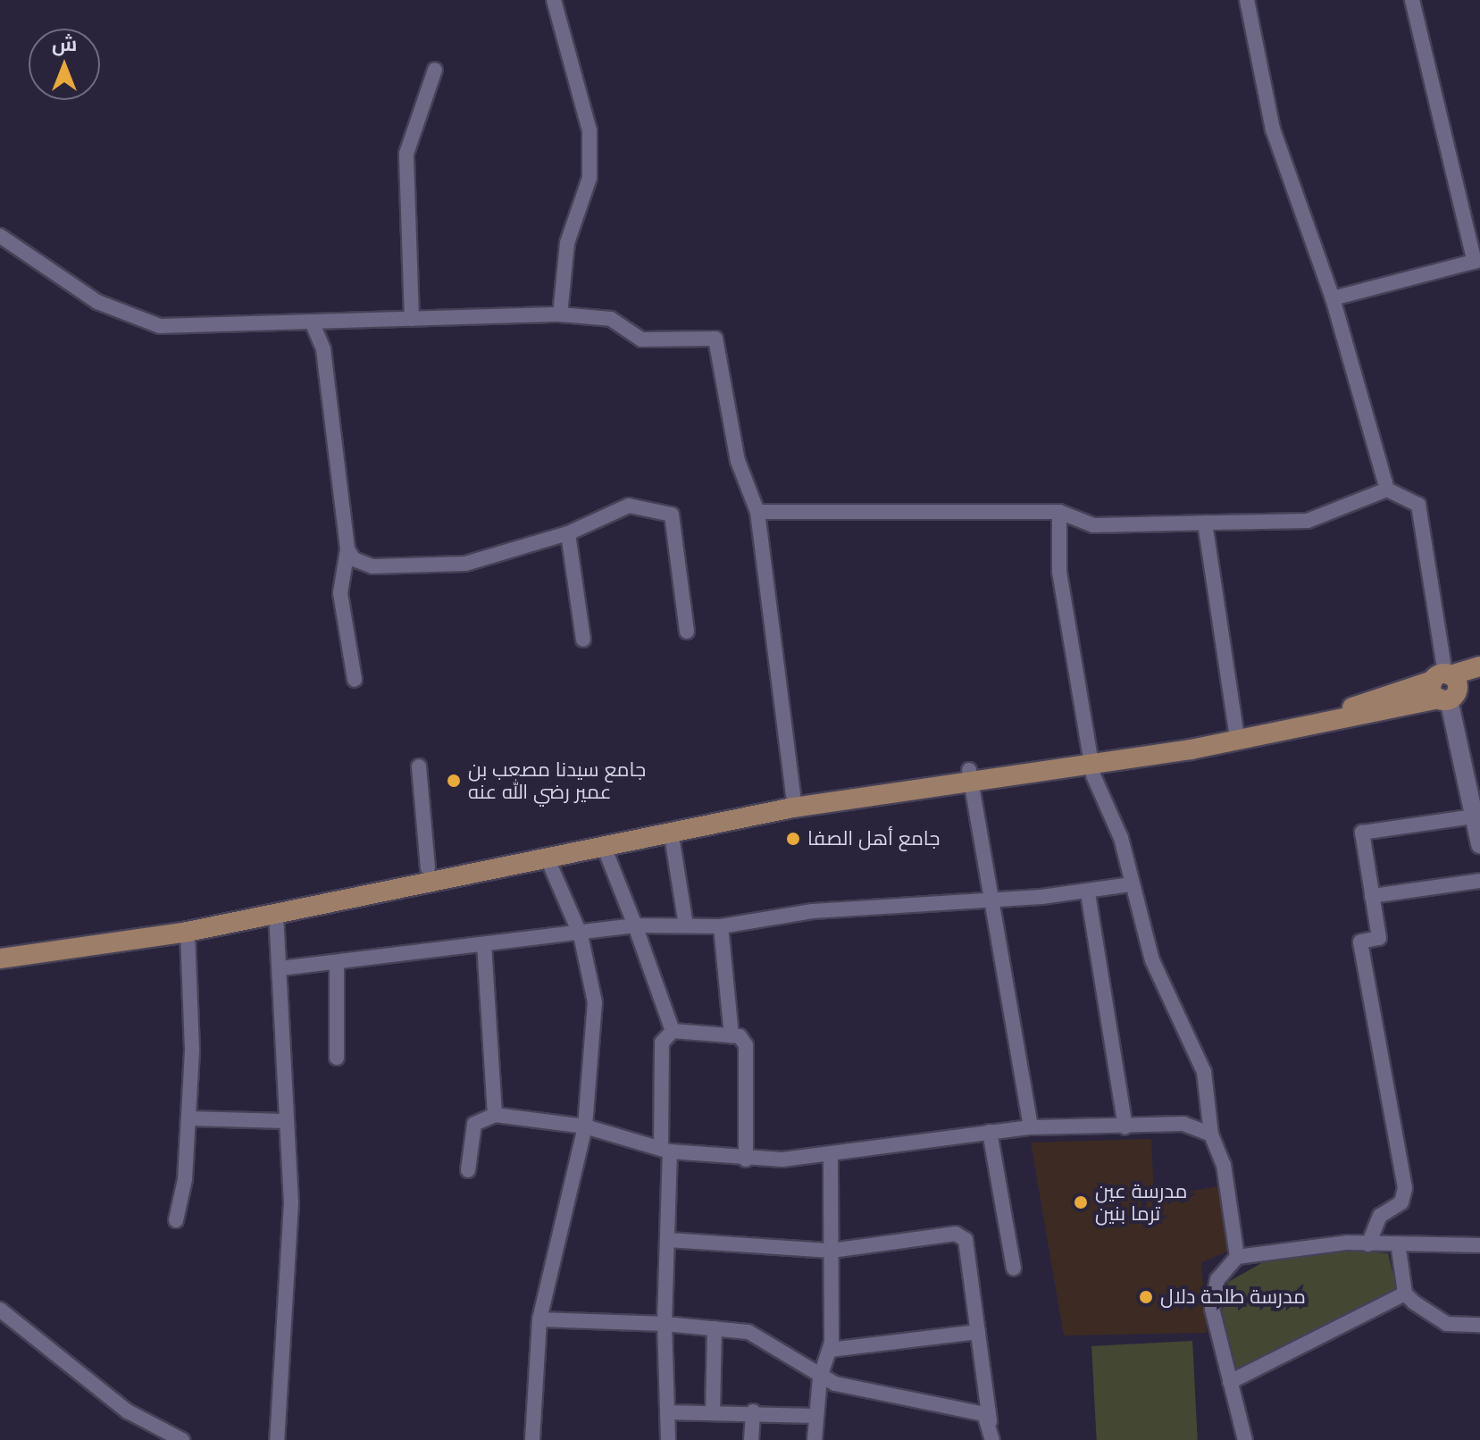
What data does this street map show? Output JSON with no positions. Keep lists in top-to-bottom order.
{
  "places": [
    "جامع سيدنا مصعب بن عمير رضي الله عنه",
    "جامع أهل الصفا",
    "مدرسة عين ترما بنين",
    "مدرسة طلحة دلال"
  ],
  "north": "top"
}
